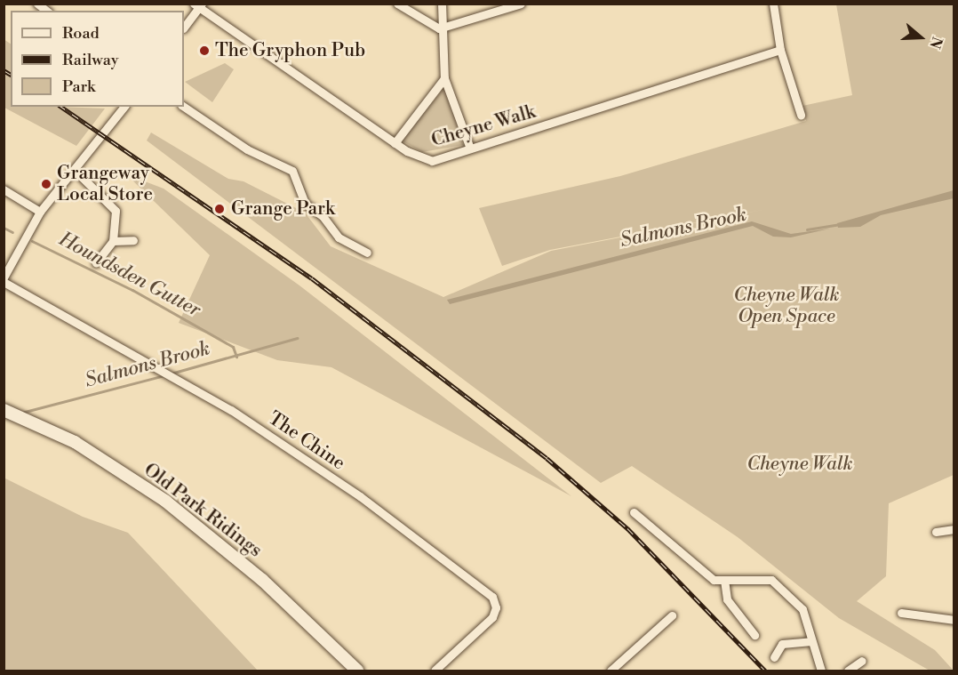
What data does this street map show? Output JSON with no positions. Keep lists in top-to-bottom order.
{
  "streets": {
    "street": ["Cheyne Walk", "The Chine", "Old Park Ridings"]
  },
  "water": ["Salmons Brook", "Houndsden Gutter"],
  "parks": ["Cheyne Walk Open Space", "Cheyne Walk"],
  "places": ["The Gryphon Pub", "Grangeway Local Store", "Grange Park"],
  "legend": ["Road", "Railway", "Park"],
  "north": "right"
}
